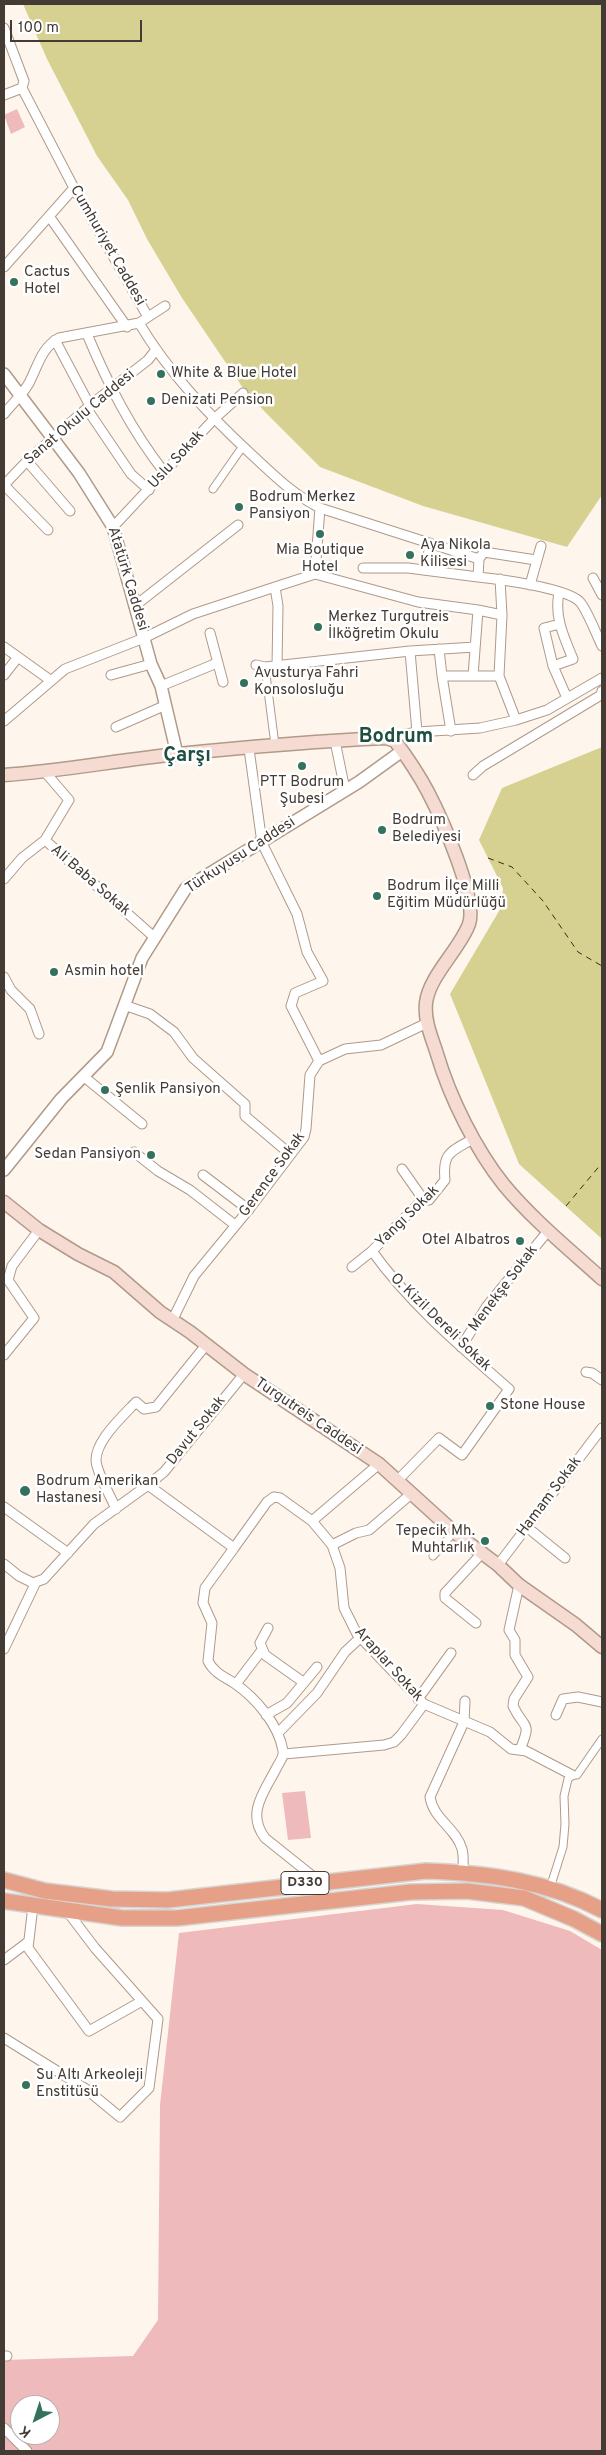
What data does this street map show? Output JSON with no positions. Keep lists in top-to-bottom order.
{
  "streets": {
    "highway": ["D330"],
    "main road": ["Turgutreis Caddesi"],
    "street": [
      "Cumhuriyet Caddesi",
      "Sanat Okulu Caddesi",
      "Uslu Sokak",
      "Atatürk Caddesi",
      "Türkuyusu Caddesi",
      "Ali Baba Sokak",
      "Gerence Sokak",
      "Yangı Sokak",
      "Menekşe Sokak",
      "O. Kizil Dereli Sokak",
      "Davut Sokak",
      "Hamam Sokak",
      "Araplar Sokak"
    ]
  },
  "crossings": [
    ["Cumhuriyet Caddesi", "Sanat Okulu Caddesi"],
    ["Cumhuriyet Caddesi", "Uslu Sokak"],
    ["Sanat Okulu Caddesi", "Atatürk Caddesi"],
    ["Uslu Sokak", "Atatürk Caddesi"],
    ["Türkuyusu Caddesi", "Ali Baba Sokak"],
    ["Gerence Sokak", "Turgutreis Caddesi"],
    ["Yangı Sokak", "O. Kizil Dereli Sokak"],
    ["Menekşe Sokak", "O. Kizil Dereli Sokak"],
    ["O. Kizil Dereli Sokak", "Turgutreis Caddesi"],
    ["Turgutreis Caddesi", "Davut Sokak"],
    ["Turgutreis Caddesi", "Hamam Sokak"]
  ],
  "districts": ["Bodrum", "Çarşı"],
  "places": [
    "Cactus Hotel",
    "White & Blue Hotel",
    "Denizati Pension",
    "Bodrum Merkez Pansiyon",
    "Mia Boutique Hotel",
    "Aya Nikola Kilisesi",
    "Merkez Turgutreis İlköğretim Okulu",
    "Avusturya Fahri Konsolosluğu",
    "PTT Bodrum Şubesi",
    "Bodrum Belediyesi",
    "Bodrum İlçe Milli Eğitim Müdürlüğü",
    "Asmin hotel",
    "Şenlik Pansiyon",
    "Sedan Pansiyon",
    "Otel Albatros",
    "Stone House",
    "Bodrum Amerikan Hastanesi",
    "Tepecik Mh. Muhtarlık",
    "Su Altı Arkeoleji Enstitüsü"
  ],
  "scale_bar": "100 m",
  "north": "bottom left"
}
